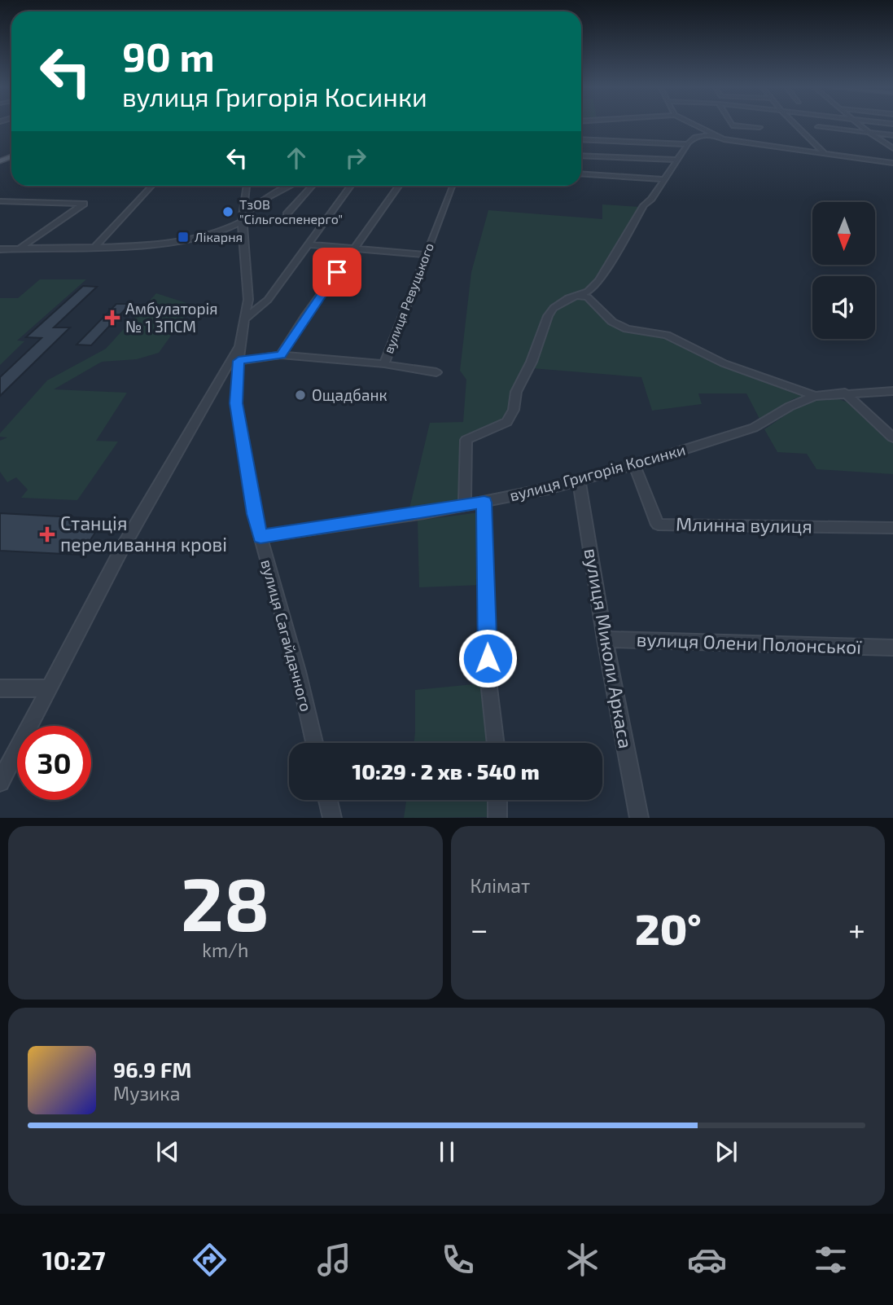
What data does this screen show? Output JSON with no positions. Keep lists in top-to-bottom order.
{
  "streets": {
    "street": [
      "вулиця Ревуцького",
      "вулиця Григорія Косинки",
      "Млинна вулиця",
      "вулиця Сагайдачного",
      "вулиця Олени Полонської",
      "вулиця Миколи Аркаса"
    ]
  },
  "crossings": [
    ["вулиця Ревуцького", "вулиця Сагайдачного"],
    ["вулиця Григорія Косинки", "Млинна вулиця"],
    ["вулиця Григорія Косинки", "вулиця Сагайдачного"],
    ["вулиця Григорія Косинки", "вулиця Миколи Аркаса"],
    ["вулиця Олени Полонської", "вулиця Миколи Аркаса"]
  ],
  "places": {
    "other": ["ТзОВ \"Сільгоспенерго\"", "Ощадбанк"],
    "transit": ["Лікарня"],
    "health": ["Амбулаторія № 1 ЗПСМ", "Станція переливання крові"]
  },
  "north": "bottom",
  "page": {
    "turn": ["90 m", "вулиця Григорія Косинки"],
    "limit": "30",
    "trip": "10:29 · 2 хв · 540 m",
    "tile": [
      ["28", "km/h"],
      "Клімат"
    ],
    "heat": ["−", "20°", "+"],
    "song": ["96.9 FM", "Музика"],
    "tabs": "10:27"
  }
}
